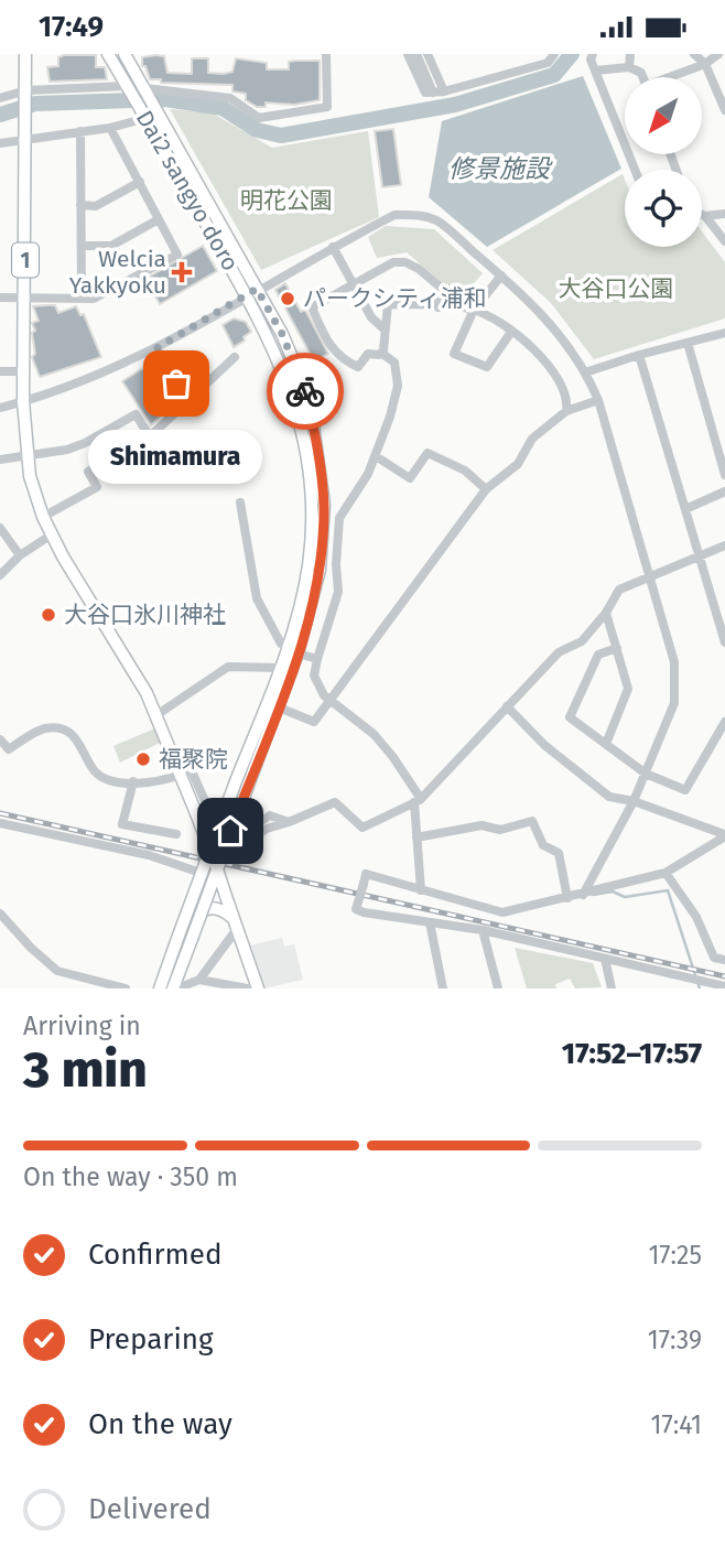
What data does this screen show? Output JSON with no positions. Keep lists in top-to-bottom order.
{
  "streets": {
    "main road": ["Dai2 sangyo doro", "1"]
  },
  "crossings": [
    ["Dai2 sangyo doro", "1"]
  ],
  "water": ["修景施設"],
  "parks": ["明花公園", "大谷口公園"],
  "places": {
    "health": ["Welcia Yakkyoku"],
    "other": [
      "パークシティ浦和",
      "Shimamura",
      "大谷口氷川神社",
      "福聚院"
    ]
  },
  "north": "bottom left",
  "page": {
    "status": "17:49",
    "bubble": "Shimamura",
    "heading": ["3 min", "Arriving in", "17:52–17:57"],
    "bar": "On the way · 350 m",
    "list": [
      ["Confirmed", "17:25"],
      ["Preparing", "17:39"],
      ["On the way", "17:41"],
      "Delivered"
    ]
  }
}
